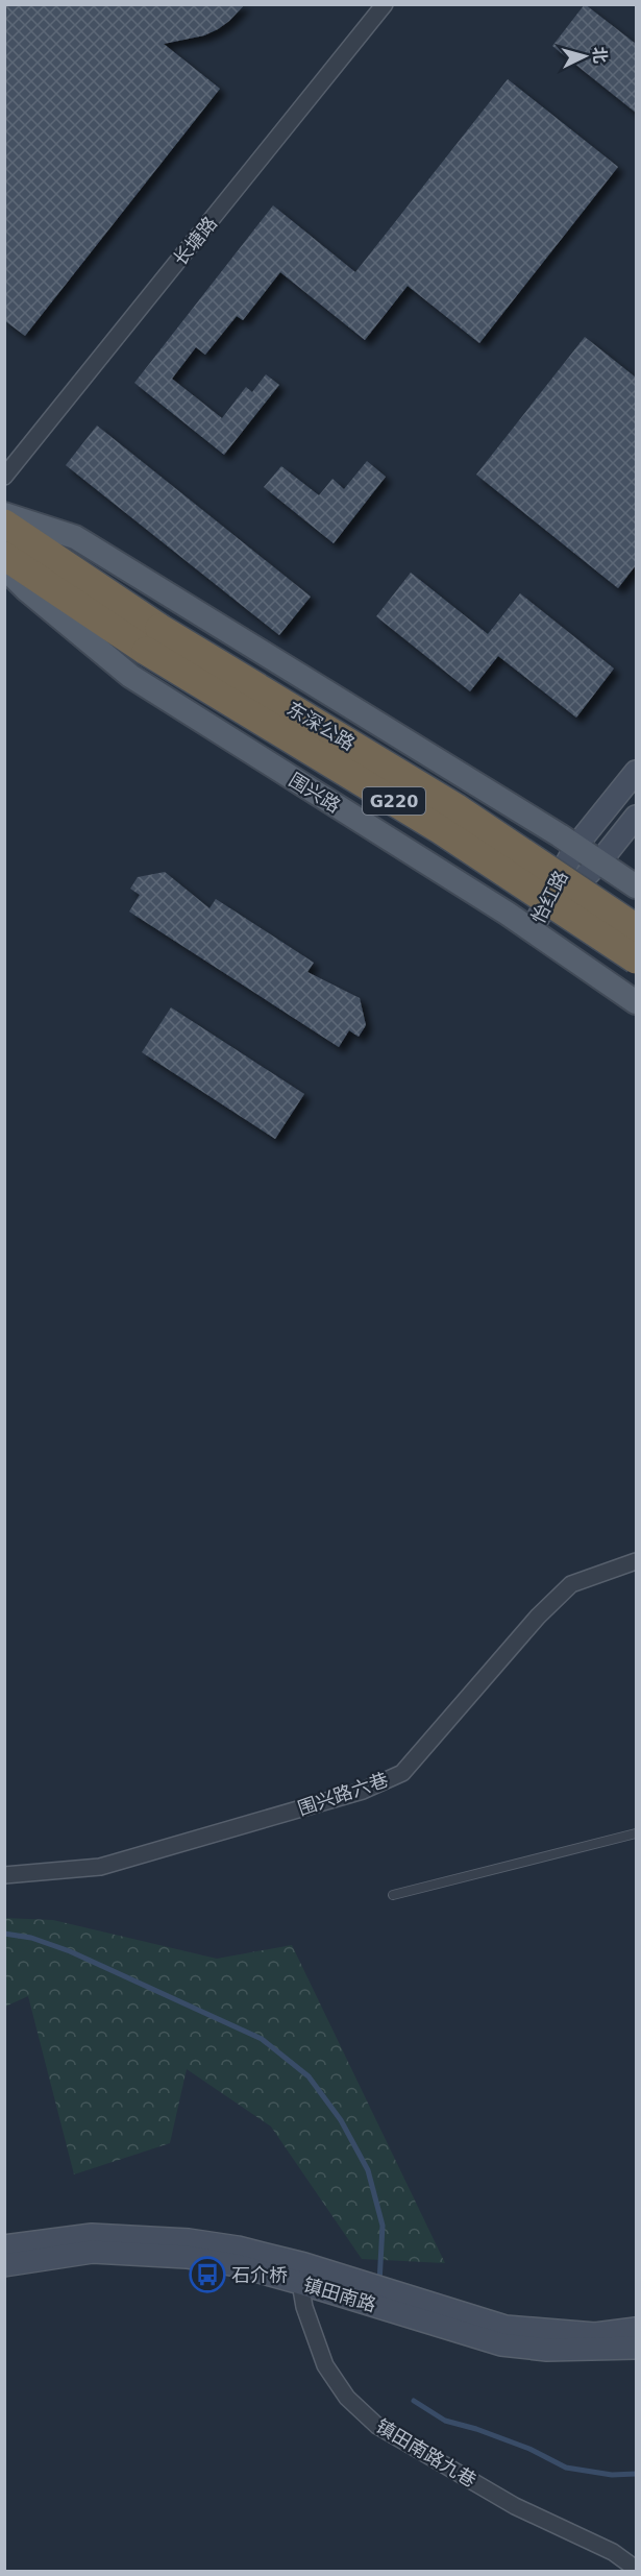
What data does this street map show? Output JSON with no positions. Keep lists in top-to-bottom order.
{
  "streets": {
    "highway": ["东深公路", "G220"],
    "main road": ["围兴路", "怡红路", "镇田南路"],
    "street": ["长塘路", "围兴路六巷", "镇田南路九巷"]
  },
  "crossings": [
    ["围兴路", "怡红路"],
    ["镇田南路", "镇田南路九巷"]
  ],
  "places": {
    "bus stop": ["石介桥"]
  },
  "north": "right"
}
